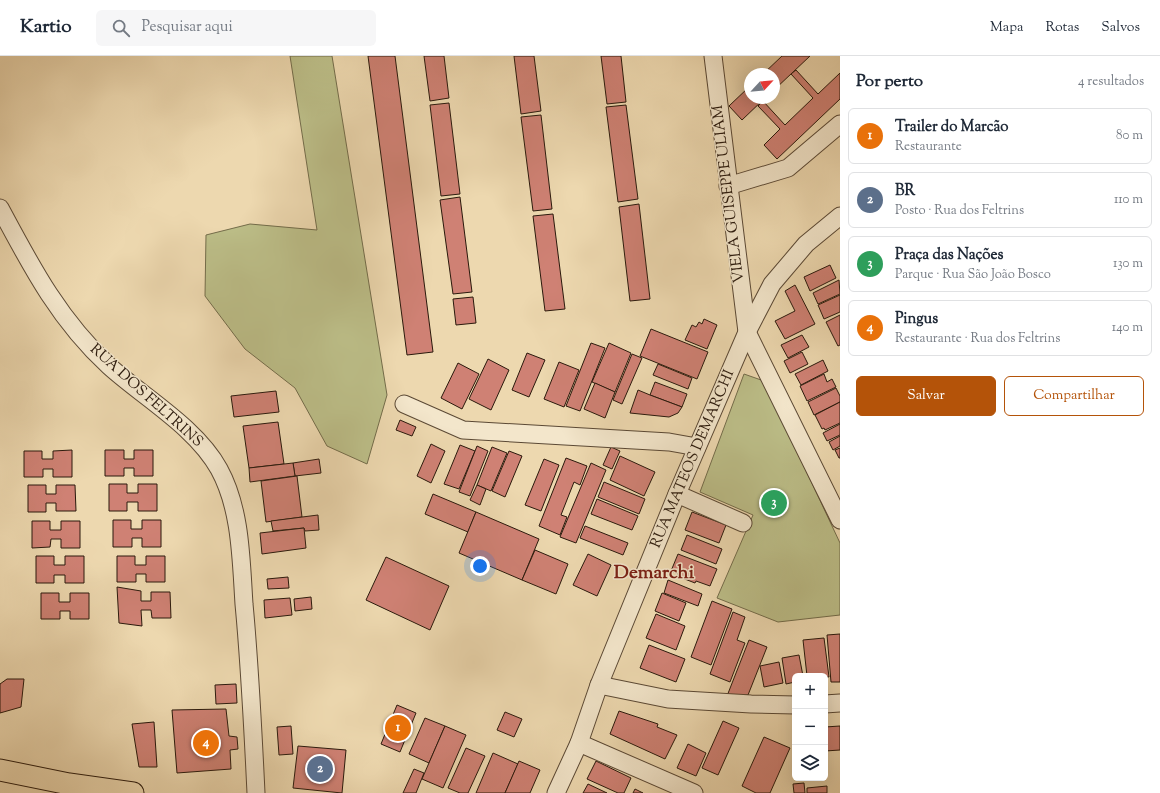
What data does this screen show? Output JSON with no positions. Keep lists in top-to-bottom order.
{
  "streets": {
    "street": ["VIELA GUISEPPE ULIAM", "RUA DOS FELTRINS", "RUA MATEOS DEMARCHI"]
  },
  "crossings": [
    ["VIELA GUISEPPE ULIAM", "RUA MATEOS DEMARCHI"]
  ],
  "districts": ["Demarchi"],
  "north": "top right",
  "page": {
    "header": "Kartio",
    "search": "Pesquisar aqui",
    "nav": ["Mapa", "Rotas", "Salvos"],
    "heading": ["Por perto", "4 resultados"],
    "list": [
      {
        "mark": "1",
        "name": "Trailer do Marcão",
        "note": "Restaurante",
        "value": "80 m"
      },
      {
        "mark": "2",
        "name": "BR",
        "note": "Posto · Rua dos Feltrins",
        "value": "110 m"
      },
      {
        "mark": "3",
        "name": "Praça das Nações",
        "note": "Parque · Rua São João Bosco",
        "value": "130 m"
      },
      {
        "mark": "4",
        "name": "Pingus",
        "note": "Restaurante · Rua dos Feltrins",
        "value": "140 m"
      }
    ],
    "buttons": ["Salvar", "Compartilhar"],
    "pins": [
      "3",
      "1",
      "4",
      "2"
    ],
    "map_buttons": ["+", "−"]
  }
}
